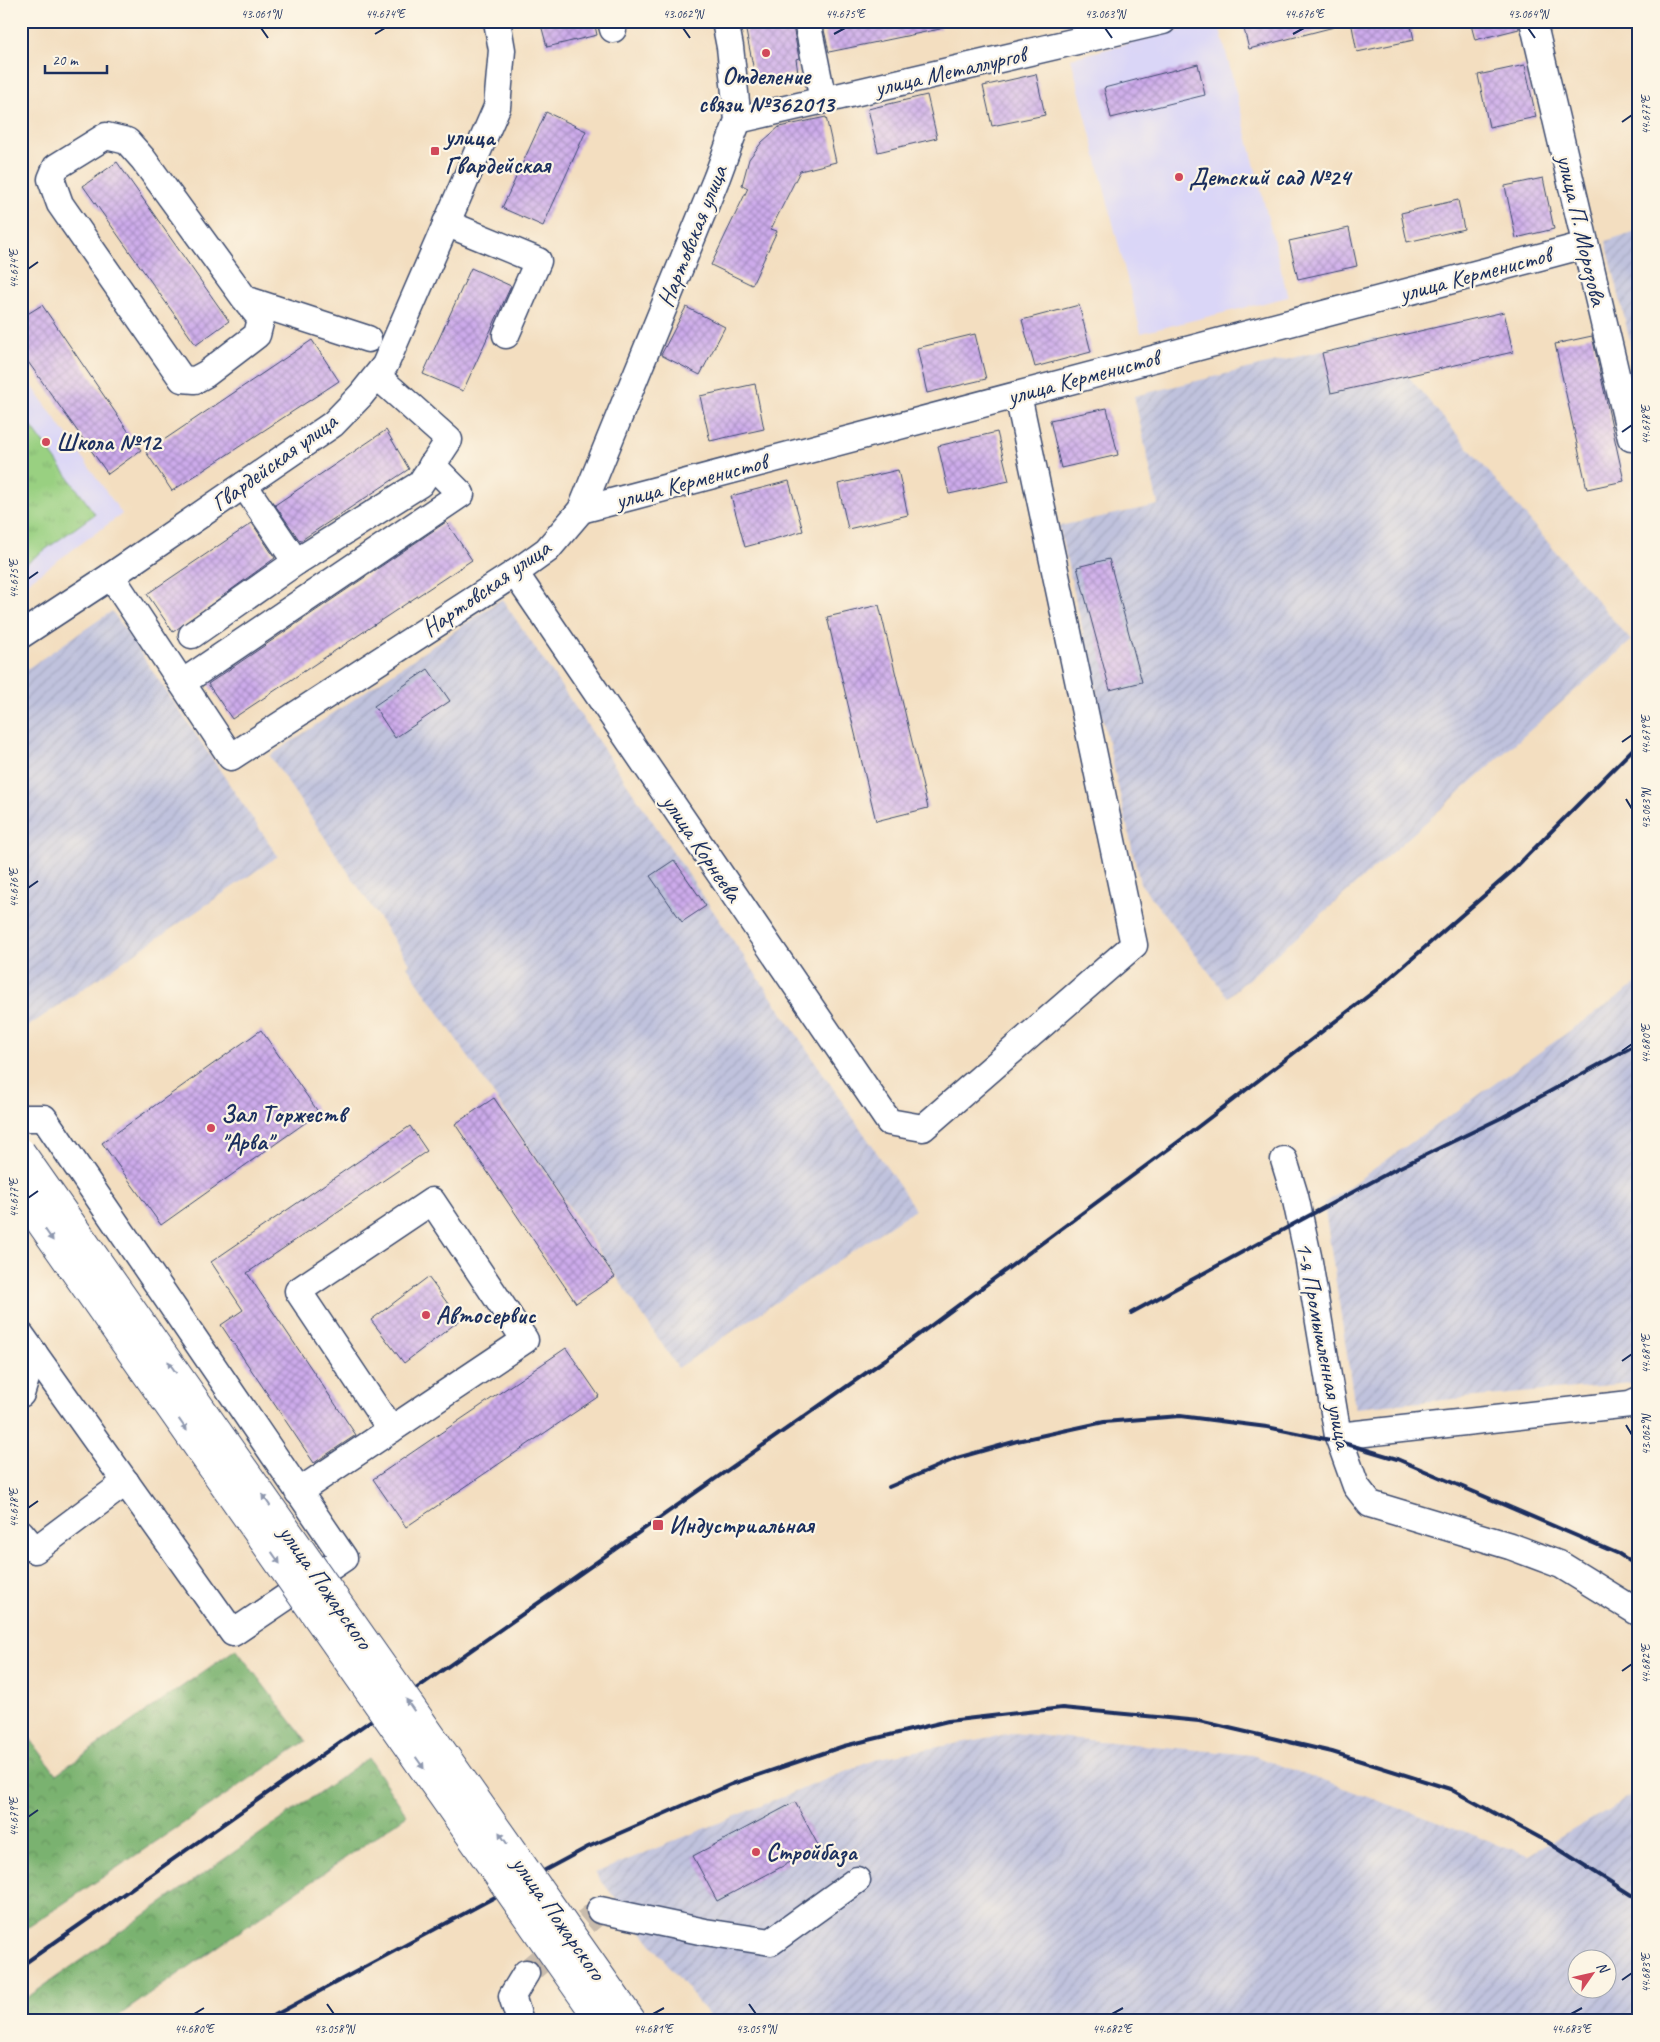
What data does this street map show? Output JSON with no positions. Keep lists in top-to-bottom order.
{
  "streets": {
    "main road": ["улица Пожарского"],
    "street": [
      "улица Металлургов",
      "улица П. Морозова",
      "Нартовская улица",
      "улица Керменистов",
      "Гвардейская улица",
      "улица Корнеева",
      "1-я Промышленная улица"
    ]
  },
  "crossings": [
    ["улица Металлургов", "Нартовская улица"],
    ["улица П. Морозова", "улица Керменистов"],
    ["Нартовская улица", "улица Керменистов"],
    ["Нартовская улица", "Гвардейская улица"],
    ["Нартовская улица", "улица Корнеева"],
    ["улица Керменистов", "улица Корнеева"]
  ],
  "places": {
    "other": [
      "Отделение связи №362013",
      "Детский сад №24",
      "Школа №12",
      "Зал Торжеств \"Арва\"",
      "Автосервис",
      "Стройбаза"
    ],
    "transit": ["улица Гвардейская", "Индустриальная"]
  },
  "scale_bar": "20 m",
  "north": "top right",
  "coordinates": [
    "43.061°N",
    "44.674°E",
    "43.062°N",
    "44.675°E",
    "43.063°N",
    "44.676°E",
    "43.064°N",
    "44.677°E",
    "44.678°E",
    "44.679°E",
    "44.680°E",
    "44.681°E",
    "44.682°E",
    "44.683°E",
    "43.058°N",
    "43.059°N"
  ]
}
